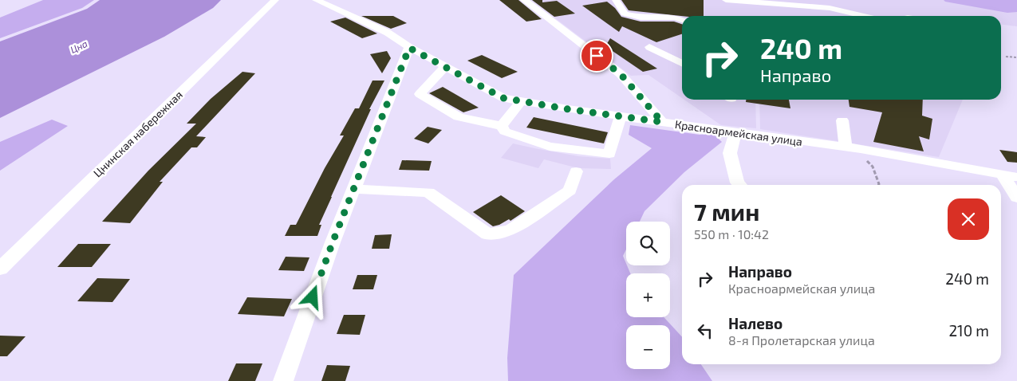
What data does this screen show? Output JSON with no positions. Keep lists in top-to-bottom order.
{
  "streets": {
    "street": ["Красноармейская улица", "Цнинская набережная"]
  },
  "water": ["Цна"],
  "page": {
    "turn": ["240 m", "Направо"],
    "heading": ["7 мин", "550 m · 10:42"],
    "map_buttons": ["+", "−"],
    "list": [
      {
        "name": "Направо",
        "note": "Красноармейская улица",
        "value": "240 m"
      },
      {
        "name": "Налево",
        "note": "8-я Пролетарская улица",
        "value": "210 m"
      }
    ]
  }
}
